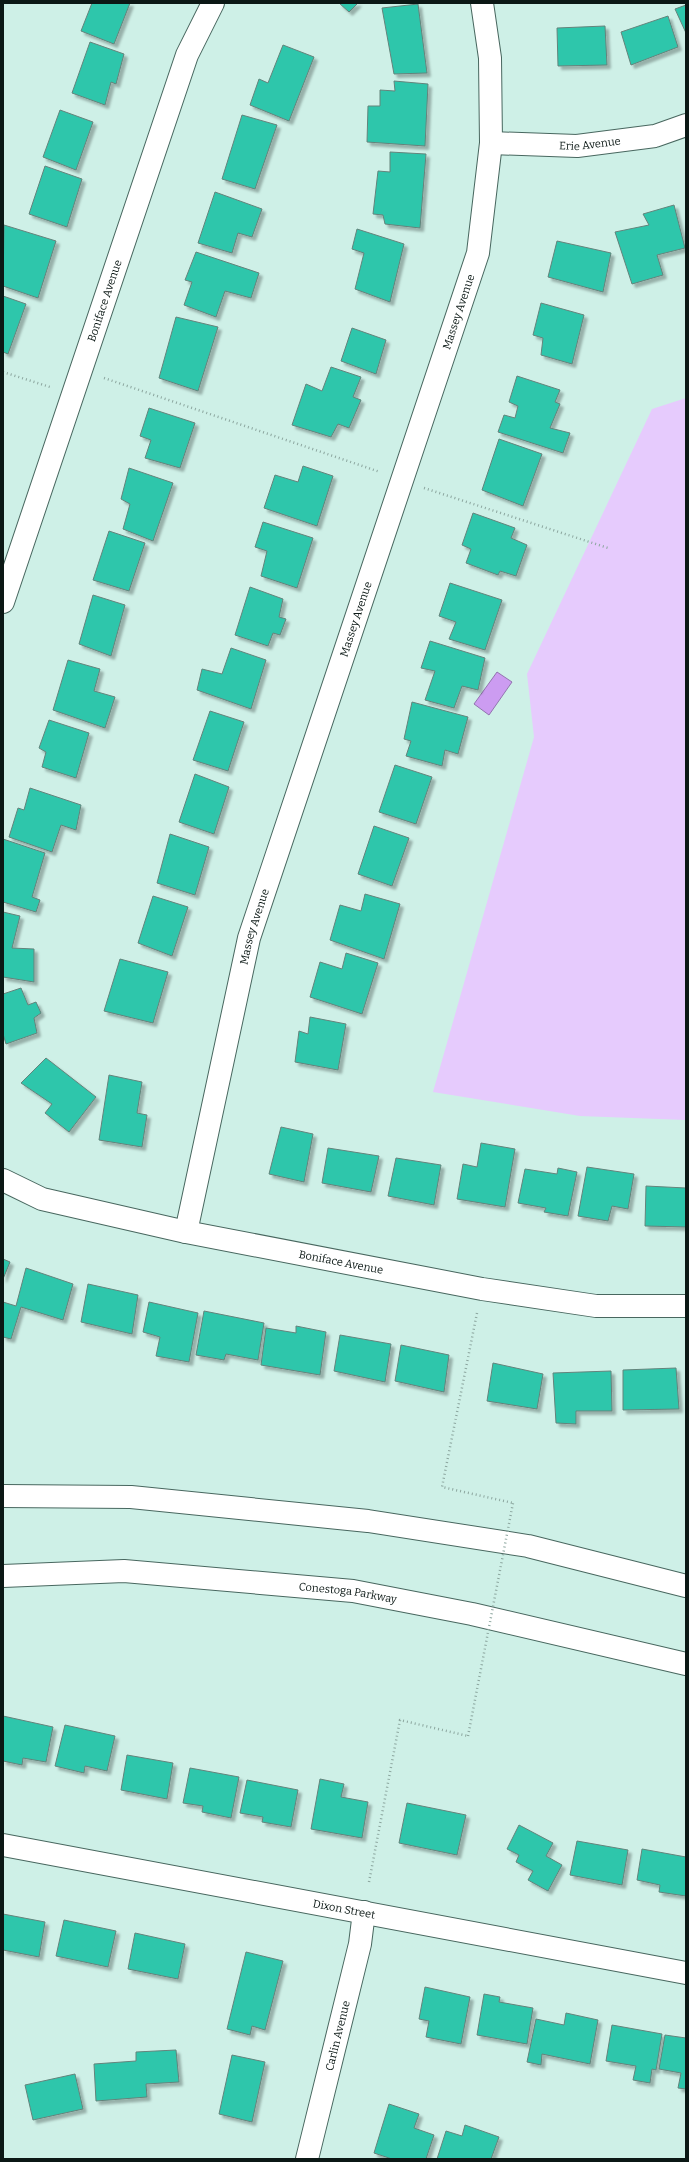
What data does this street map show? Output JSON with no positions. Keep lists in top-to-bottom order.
{
  "streets": {
    "main road": [
      "Erie Avenue",
      "Boniface Avenue",
      "Massey Avenue",
      "Conestoga Parkway",
      "Dixon Street",
      "Carlin Avenue"
    ]
  },
  "crossings": [
    ["Erie Avenue", "Massey Avenue"],
    ["Boniface Avenue", "Massey Avenue"],
    ["Dixon Street", "Carlin Avenue"]
  ]
}
